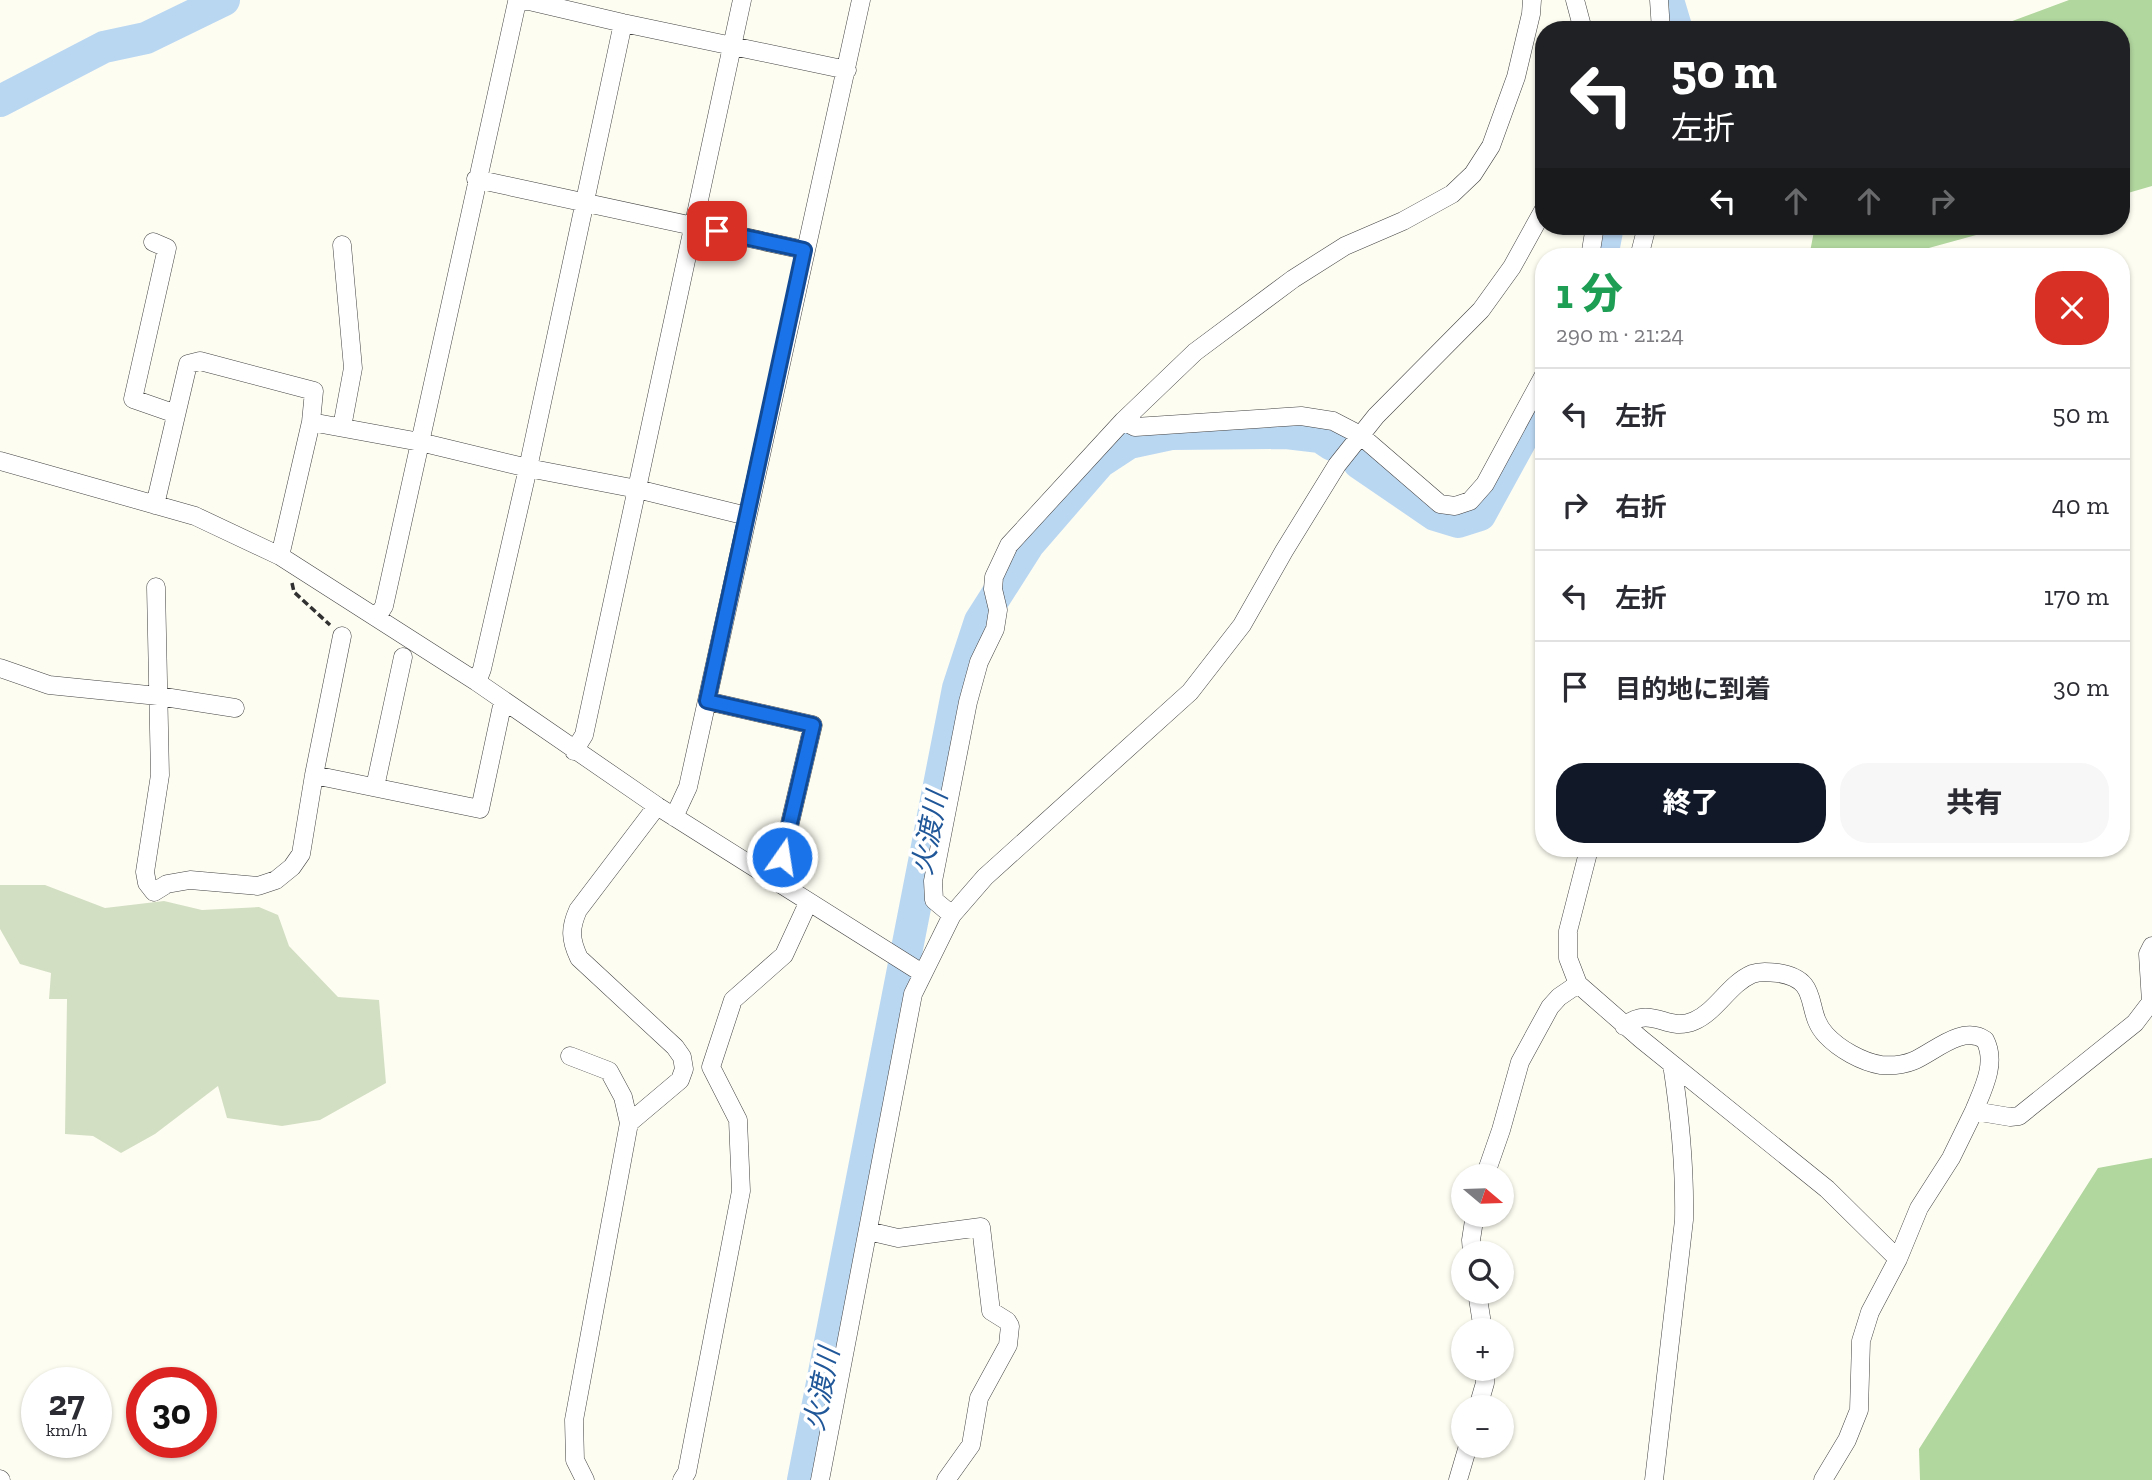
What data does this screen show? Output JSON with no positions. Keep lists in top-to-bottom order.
{
  "water": ["火渡川"],
  "north": "right",
  "page": {
    "turn": ["50 m", "左折"],
    "heading": ["1 分", "290 m · 21:24"],
    "list": [
      {
        "name": "左折",
        "value": "50 m"
      },
      {
        "name": "右折",
        "value": "40 m"
      },
      {
        "name": "左折",
        "value": "170 m"
      },
      {
        "name": "目的地に到着",
        "value": "30 m"
      }
    ],
    "buttons": ["終了", "共有"],
    "map_buttons": ["+", "−"],
    "speed": "27 km/h",
    "limit": "30"
  }
}
